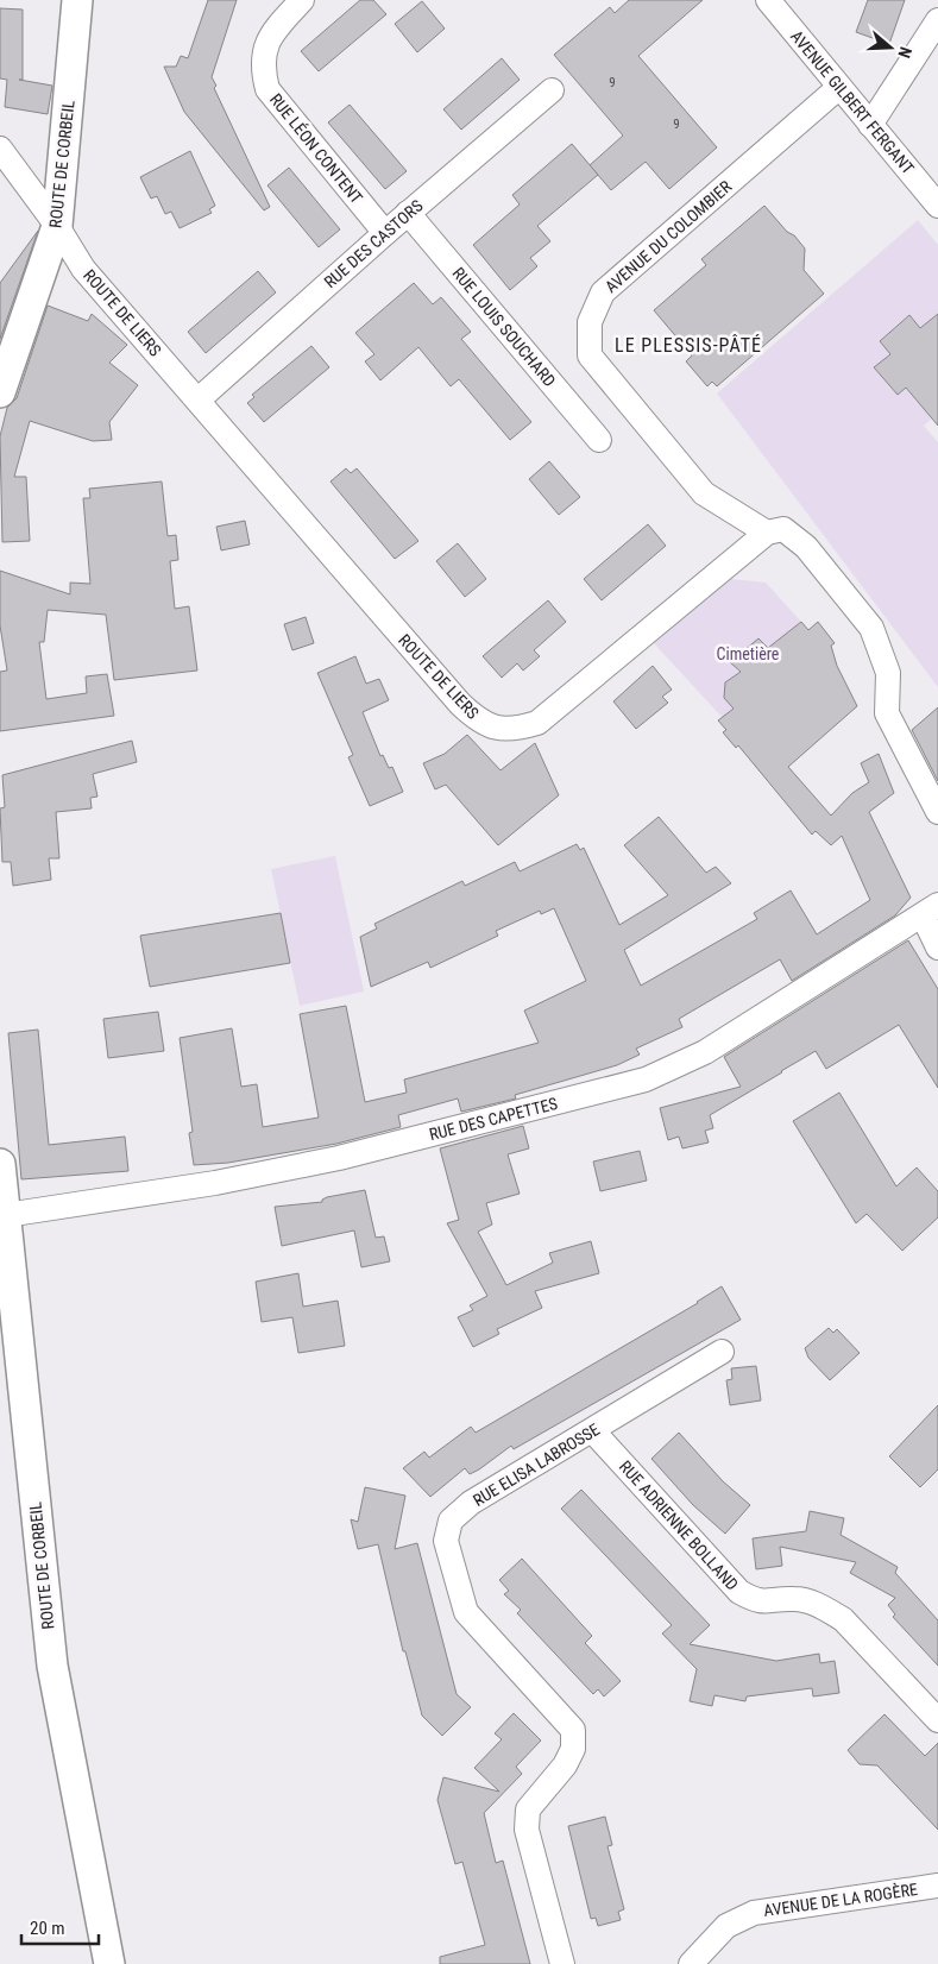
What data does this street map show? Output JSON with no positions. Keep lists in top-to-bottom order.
{
  "streets": {
    "street": [
      "AVENUE GILBERT FERGANT",
      "RUE LÉON CONTENT",
      "ROUTE DE CORBEIL",
      "AVENUE DU COLOMBIER",
      "RUE DES CASTORS",
      "ROUTE DE LIERS",
      "RUE LOUIS SOUCHARD",
      "RUE DES CAPETTES",
      "RUE ELISA LABROSSE",
      "RUE ADRIENNE BOLLAND",
      "AVENUE DE LA ROGÈRE"
    ]
  },
  "crossings": [
    ["AVENUE GILBERT FERGANT", "AVENUE DU COLOMBIER"],
    ["RUE LÉON CONTENT", "RUE DES CASTORS"],
    ["ROUTE DE CORBEIL", "ROUTE DE LIERS"],
    ["ROUTE DE CORBEIL", "RUE DES CAPETTES"],
    ["AVENUE DU COLOMBIER", "ROUTE DE LIERS"],
    ["RUE DES CASTORS", "ROUTE DE LIERS"],
    ["RUE DES CASTORS", "RUE LOUIS SOUCHARD"],
    ["RUE ELISA LABROSSE", "RUE ADRIENNE BOLLAND"]
  ],
  "districts": ["LE PLESSIS-PÂTÉ"],
  "parks": ["Cimetière"],
  "house_numbers": ["9", "9"],
  "scale_bar": "20 m",
  "north": "right"
}
